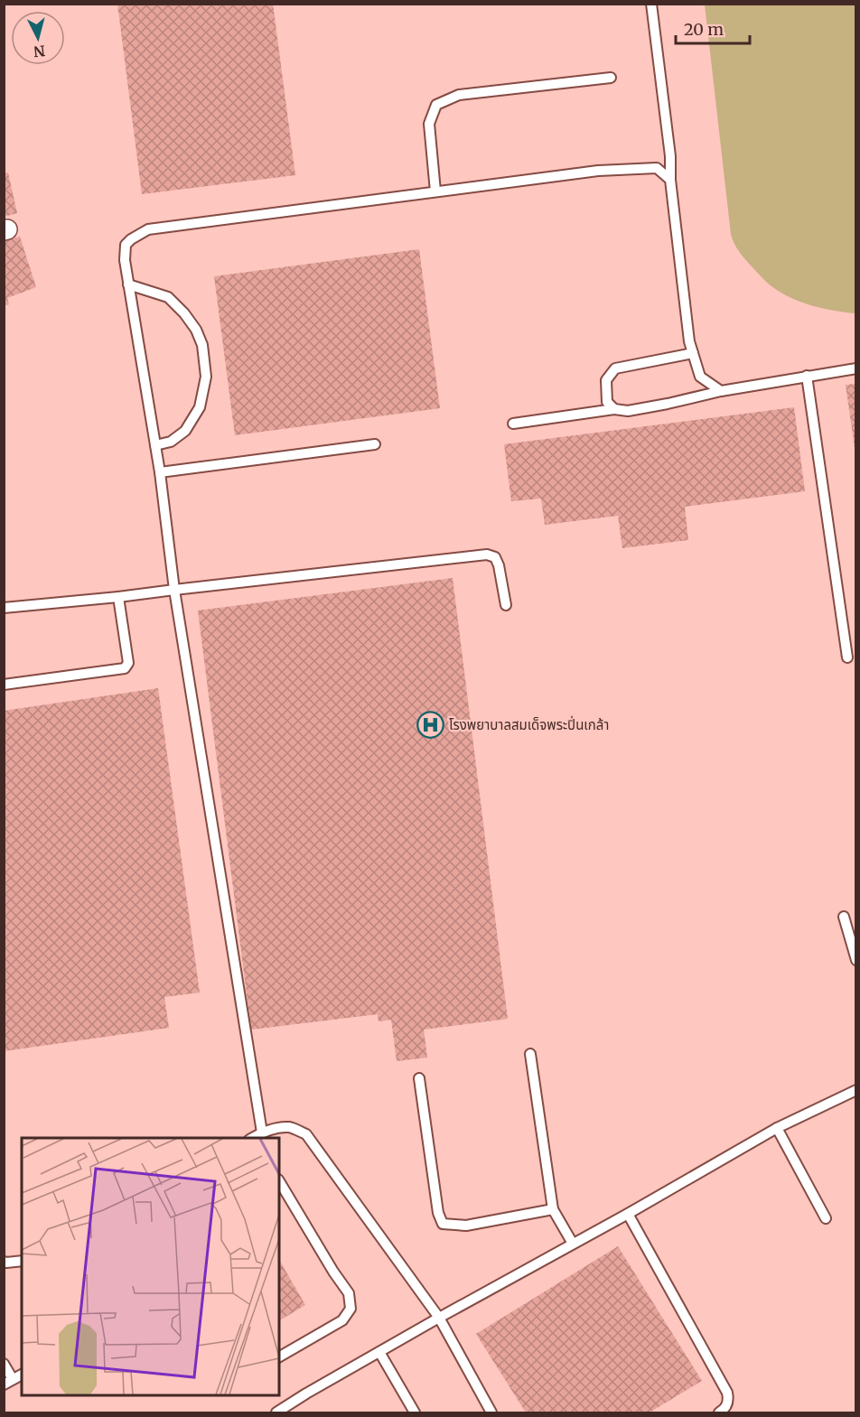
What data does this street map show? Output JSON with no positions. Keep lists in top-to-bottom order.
{
  "places": {
    "hospital": ["โรงพยาบาลสมเด็จพระปิ่นเกล้า"]
  },
  "scale_bar": "20 m",
  "north": "bottom"
}
